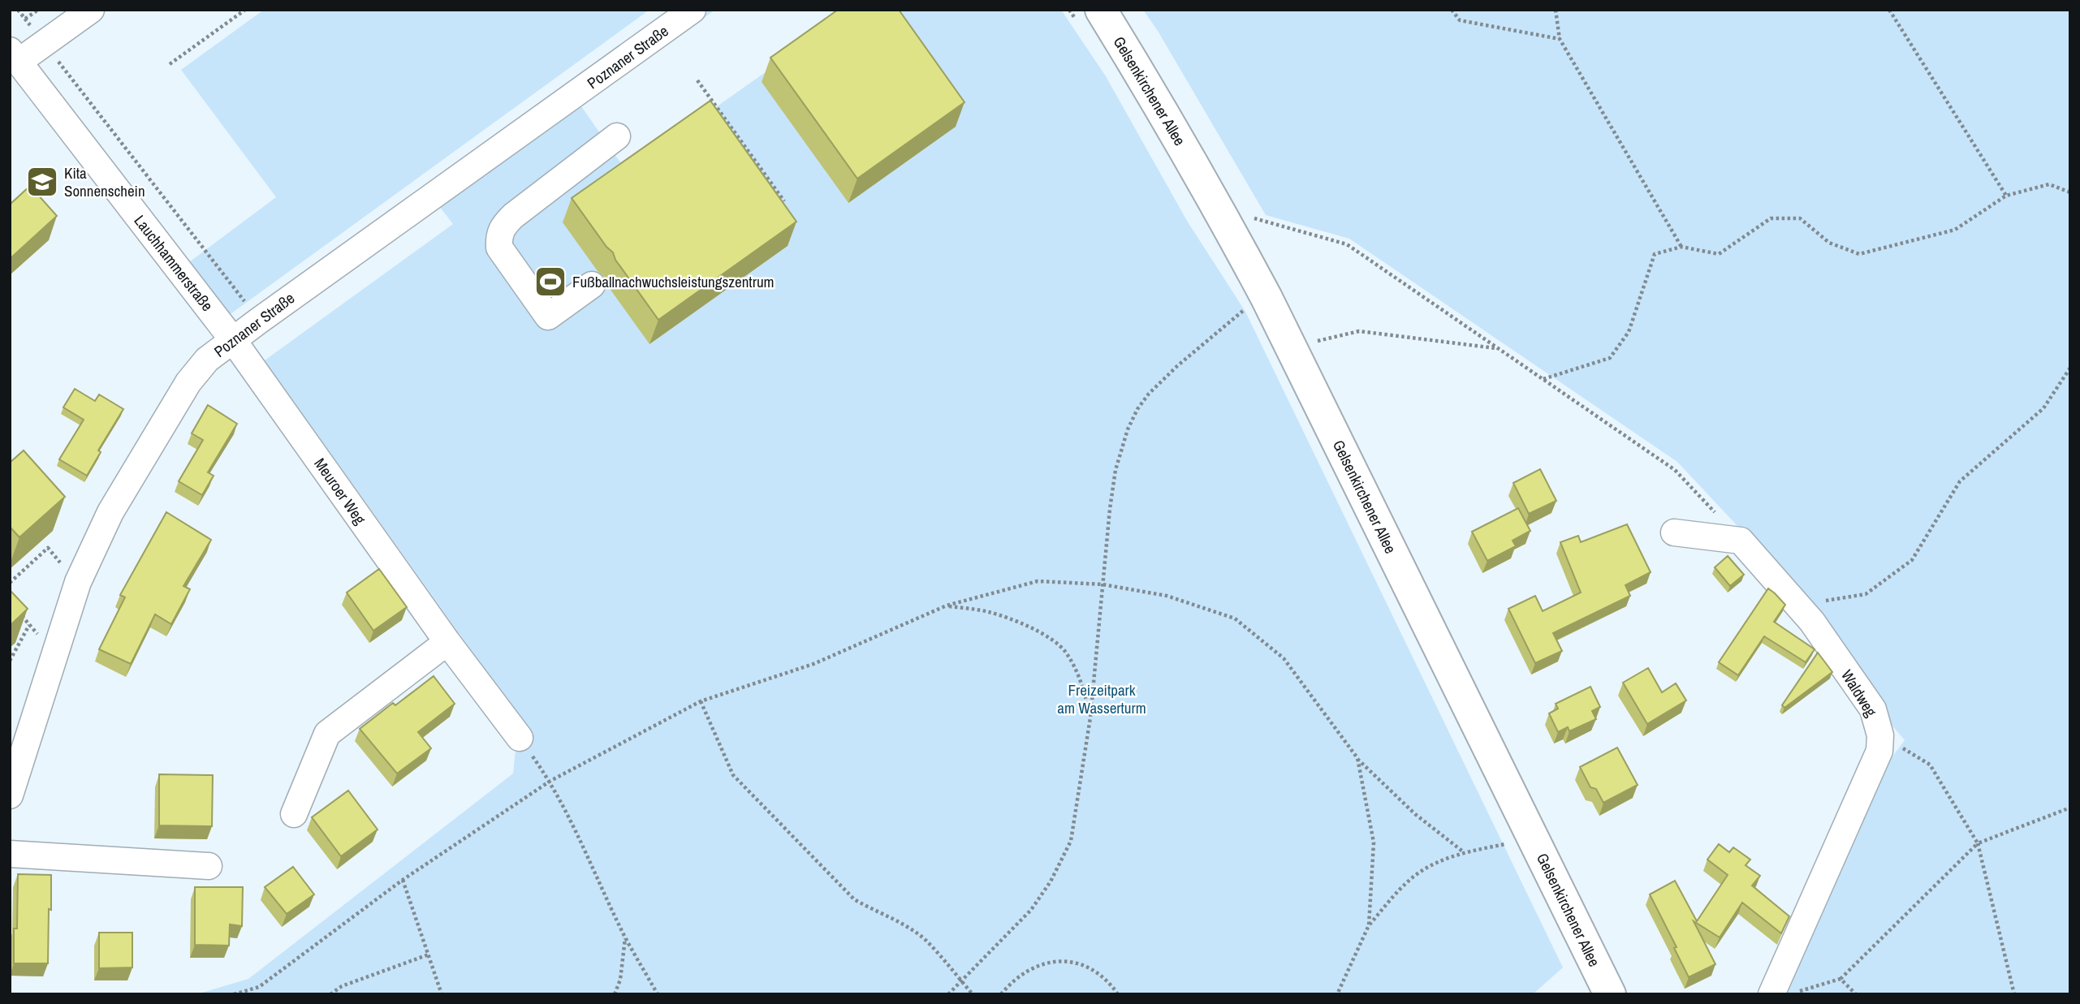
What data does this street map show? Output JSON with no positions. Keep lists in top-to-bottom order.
{
  "streets": {
    "main road": ["Gelsenkirchener Allee"],
    "street": [
      "Poznaner Straße",
      "Lauchhammerstraße",
      "Meuroer Weg",
      "Waldweg"
    ]
  },
  "crossings": [
    ["Poznaner Straße", "Lauchhammerstraße"],
    ["Poznaner Straße", "Meuroer Weg"],
    ["Lauchhammerstraße", "Meuroer Weg"]
  ],
  "parks": ["Freizeitpark am Wasserturm"],
  "places": {
    "school or university": ["Kita Sonnenschein"],
    "sports": ["Fußballnachwuchsleistungszentrum"]
  }
}
